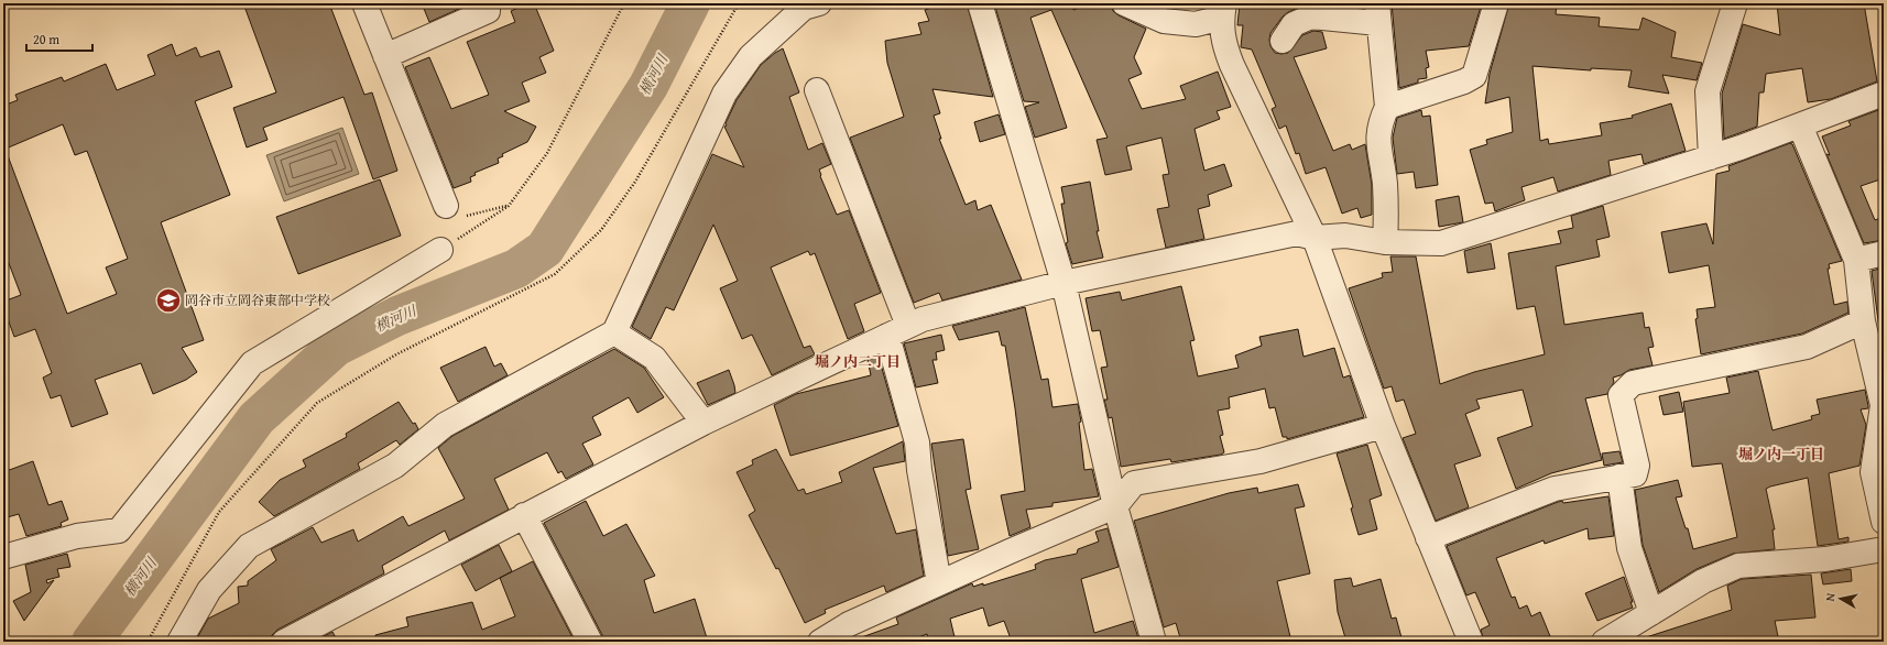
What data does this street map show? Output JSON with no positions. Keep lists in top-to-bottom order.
{
  "districts": ["堀ノ内二丁目", "堀ノ内一丁目"],
  "water": ["横河川"],
  "places": {
    "school or university": ["岡谷市立岡谷東部中学校"]
  },
  "scale_bar": "20 m",
  "north": "left"
}
